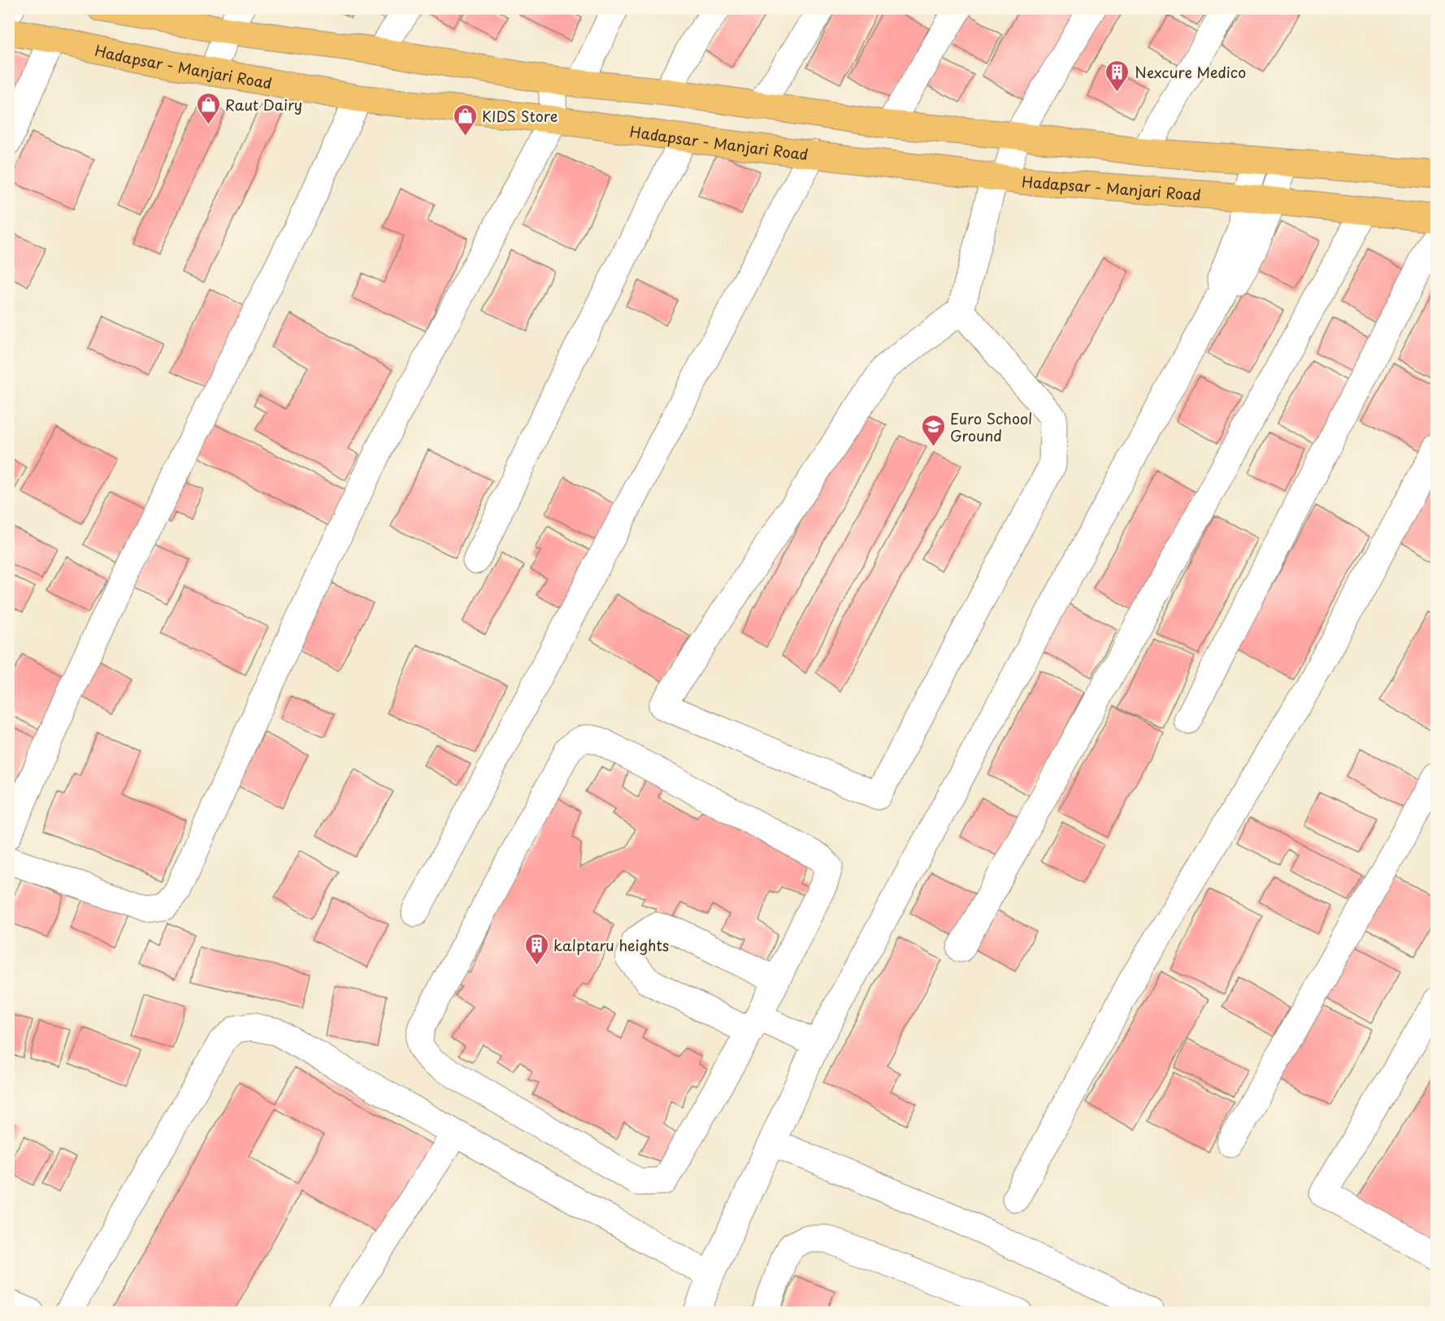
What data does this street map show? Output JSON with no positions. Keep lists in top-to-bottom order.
{
  "streets": {
    "main road": ["Hadapsar - Manjari Road"]
  },
  "places": {
    "building": ["Nexcure Medico", "kalptaru heights"],
    "shop": ["Raut Dairy", "KIDS Store"],
    "school or university": ["Euro School Ground"]
  }
}
